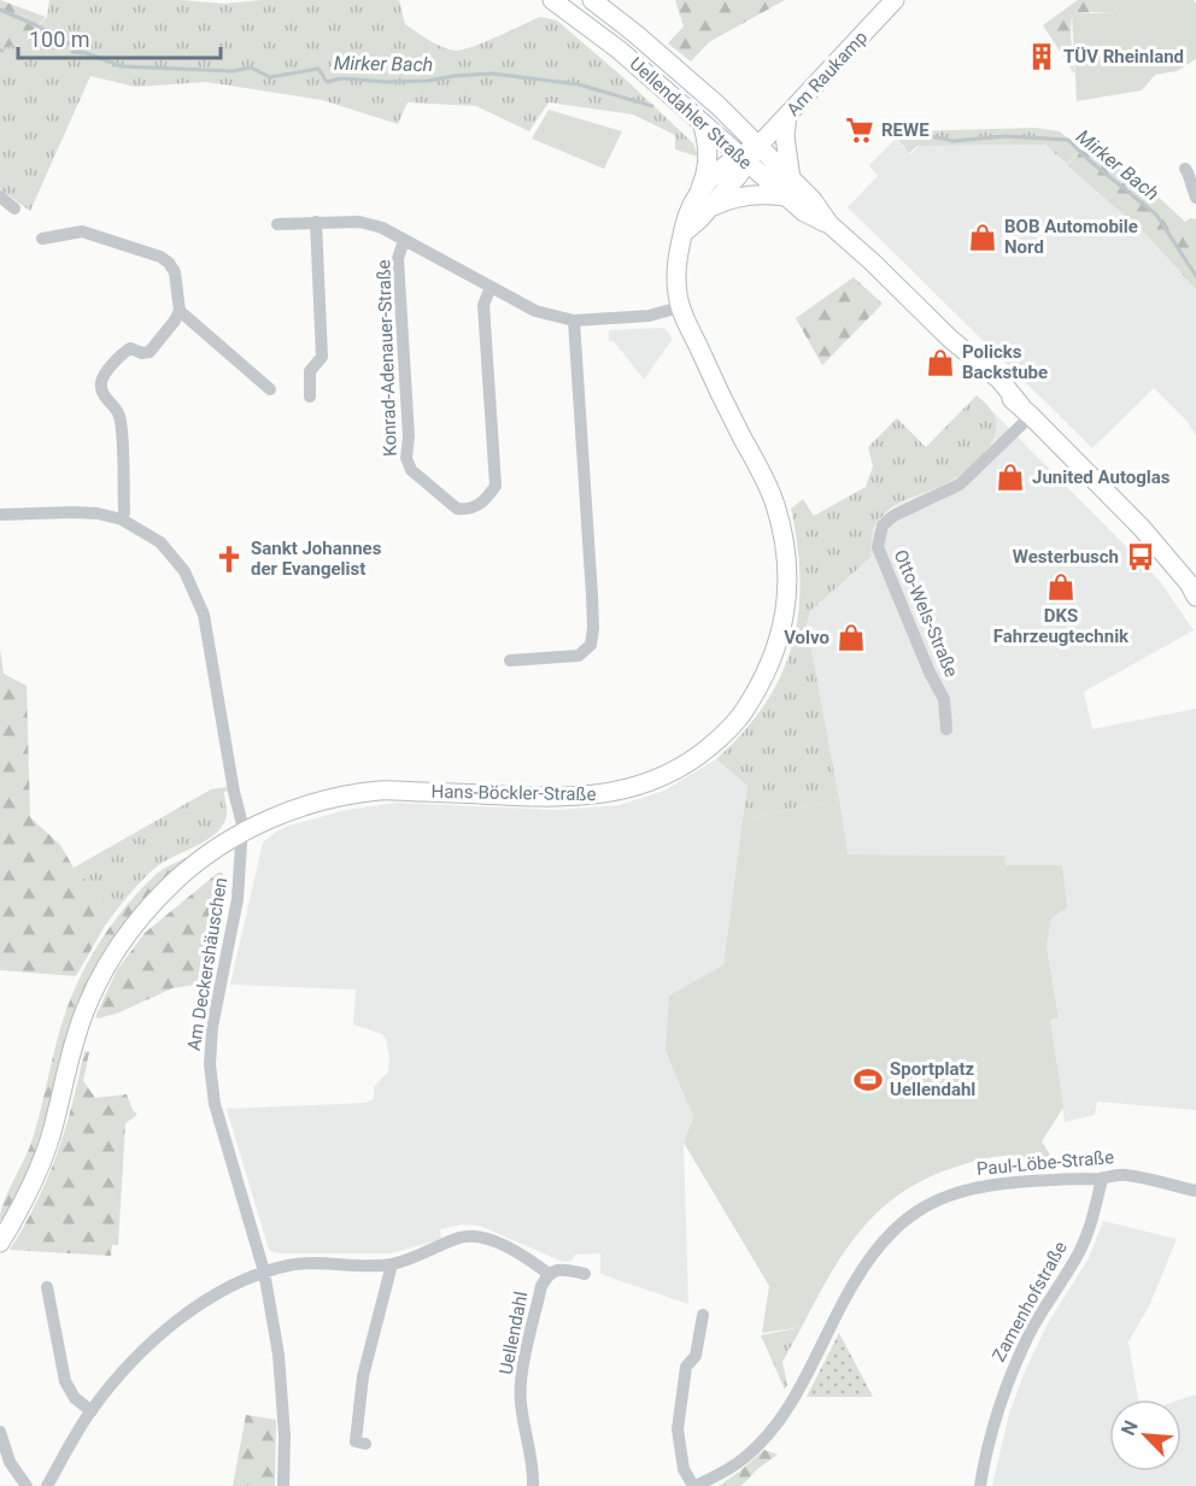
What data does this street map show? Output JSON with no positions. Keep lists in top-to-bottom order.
{
  "streets": {
    "street": [
      "Am Raukamp",
      "Uellendahler Straße",
      "Konrad-Adenauer-Straße",
      "Otto-Wels-Straße",
      "Hans-Böckler-Straße",
      "Am Deckershäuschen",
      "Paul-Löbe-Straße",
      "Zamenhofstraße",
      "Uellendahl"
    ]
  },
  "crossings": [
    ["Am Raukamp", "Uellendahler Straße"],
    ["Am Raukamp", "Hans-Böckler-Straße"],
    ["Uellendahler Straße", "Otto-Wels-Straße"],
    ["Uellendahler Straße", "Hans-Böckler-Straße"],
    ["Konrad-Adenauer-Straße", "Hans-Böckler-Straße"],
    ["Hans-Böckler-Straße", "Am Deckershäuschen"],
    ["Am Deckershäuschen", "Uellendahl"],
    ["Paul-Löbe-Straße", "Zamenhofstraße"]
  ],
  "water": ["Mirker Bach"],
  "places": {
    "building": ["TÜV Rheinland"],
    "supermarket": ["REWE"],
    "shop": [
      "BOB Automobile Nord",
      "Policks Backstube",
      "Junited Autoglas",
      "DKS Fahrzeugtechnik",
      "Volvo"
    ],
    "bus stop": ["Westerbusch"],
    "church": ["Sankt Johannes der Evangelist"],
    "sports": ["Sportplatz Uellendahl"]
  },
  "scale_bar": "100 m",
  "north": "top left"
}
